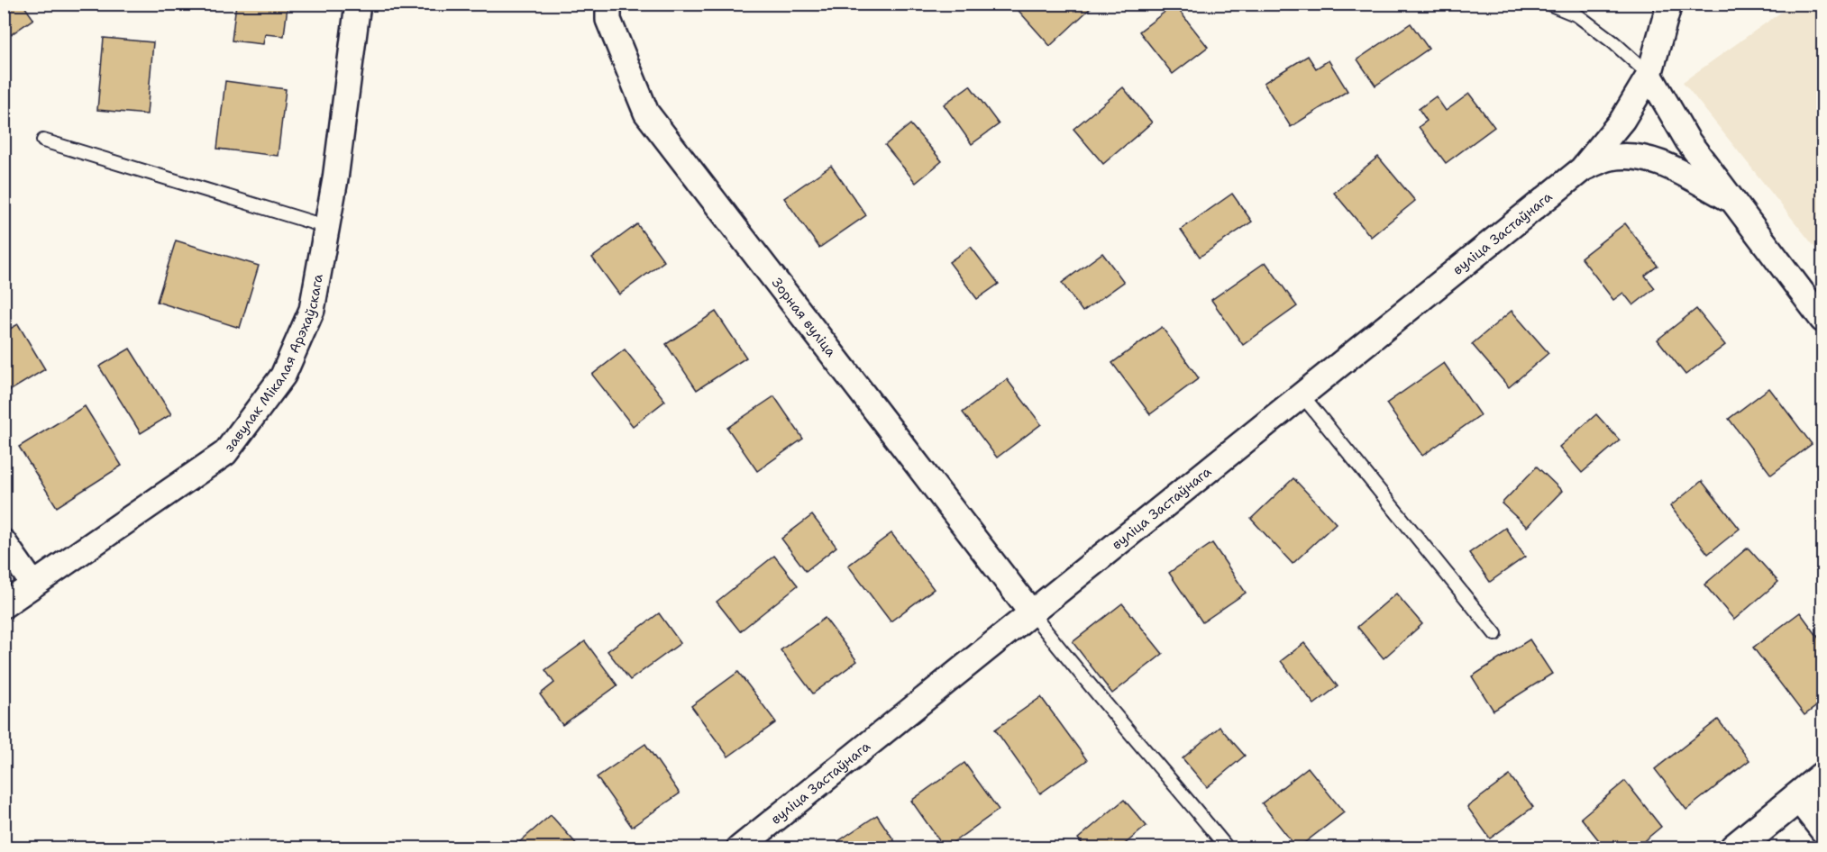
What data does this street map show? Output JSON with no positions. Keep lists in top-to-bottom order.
{
  "streets": {
    "street": ["вуліца Застаўнага", "Зорная вуліца", "завулак Мікалая Арэхаўскага"]
  },
  "crossings": [
    ["вуліца Застаўнага", "Зорная вуліца"]
  ]
}
